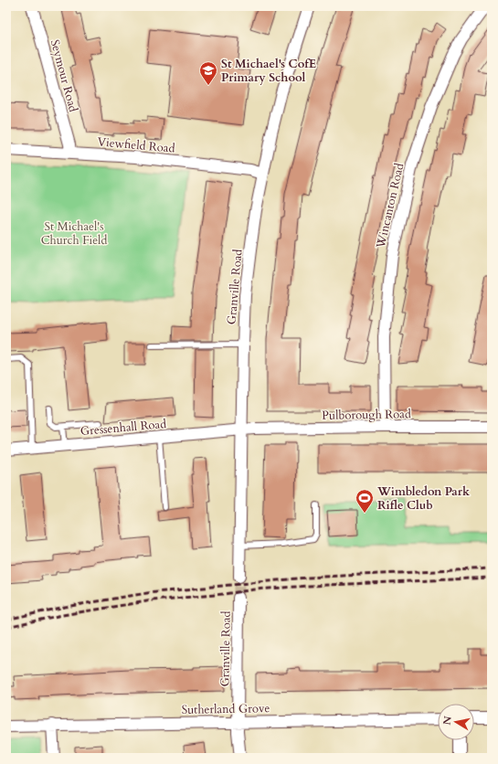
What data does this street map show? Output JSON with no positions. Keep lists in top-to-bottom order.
{
  "streets": {
    "street": [
      "Seymour Road",
      "Viewfield Road",
      "Wincanton Road",
      "Granville Road",
      "Pulborough Road",
      "Gressenhall Road",
      "Sutherland Grove"
    ]
  },
  "crossings": [
    ["Seymour Road", "Viewfield Road"],
    ["Viewfield Road", "Granville Road"],
    ["Wincanton Road", "Pulborough Road"],
    ["Granville Road", "Pulborough Road"],
    ["Granville Road", "Gressenhall Road"],
    ["Granville Road", "Sutherland Grove"],
    ["Pulborough Road", "Gressenhall Road"]
  ],
  "parks": ["St Michael's Church Field"],
  "places": {
    "school or university": ["St Michael's CofE Primary School"],
    "sports": ["Wimbledon Park Rifle Club"]
  },
  "north": "left"
}
